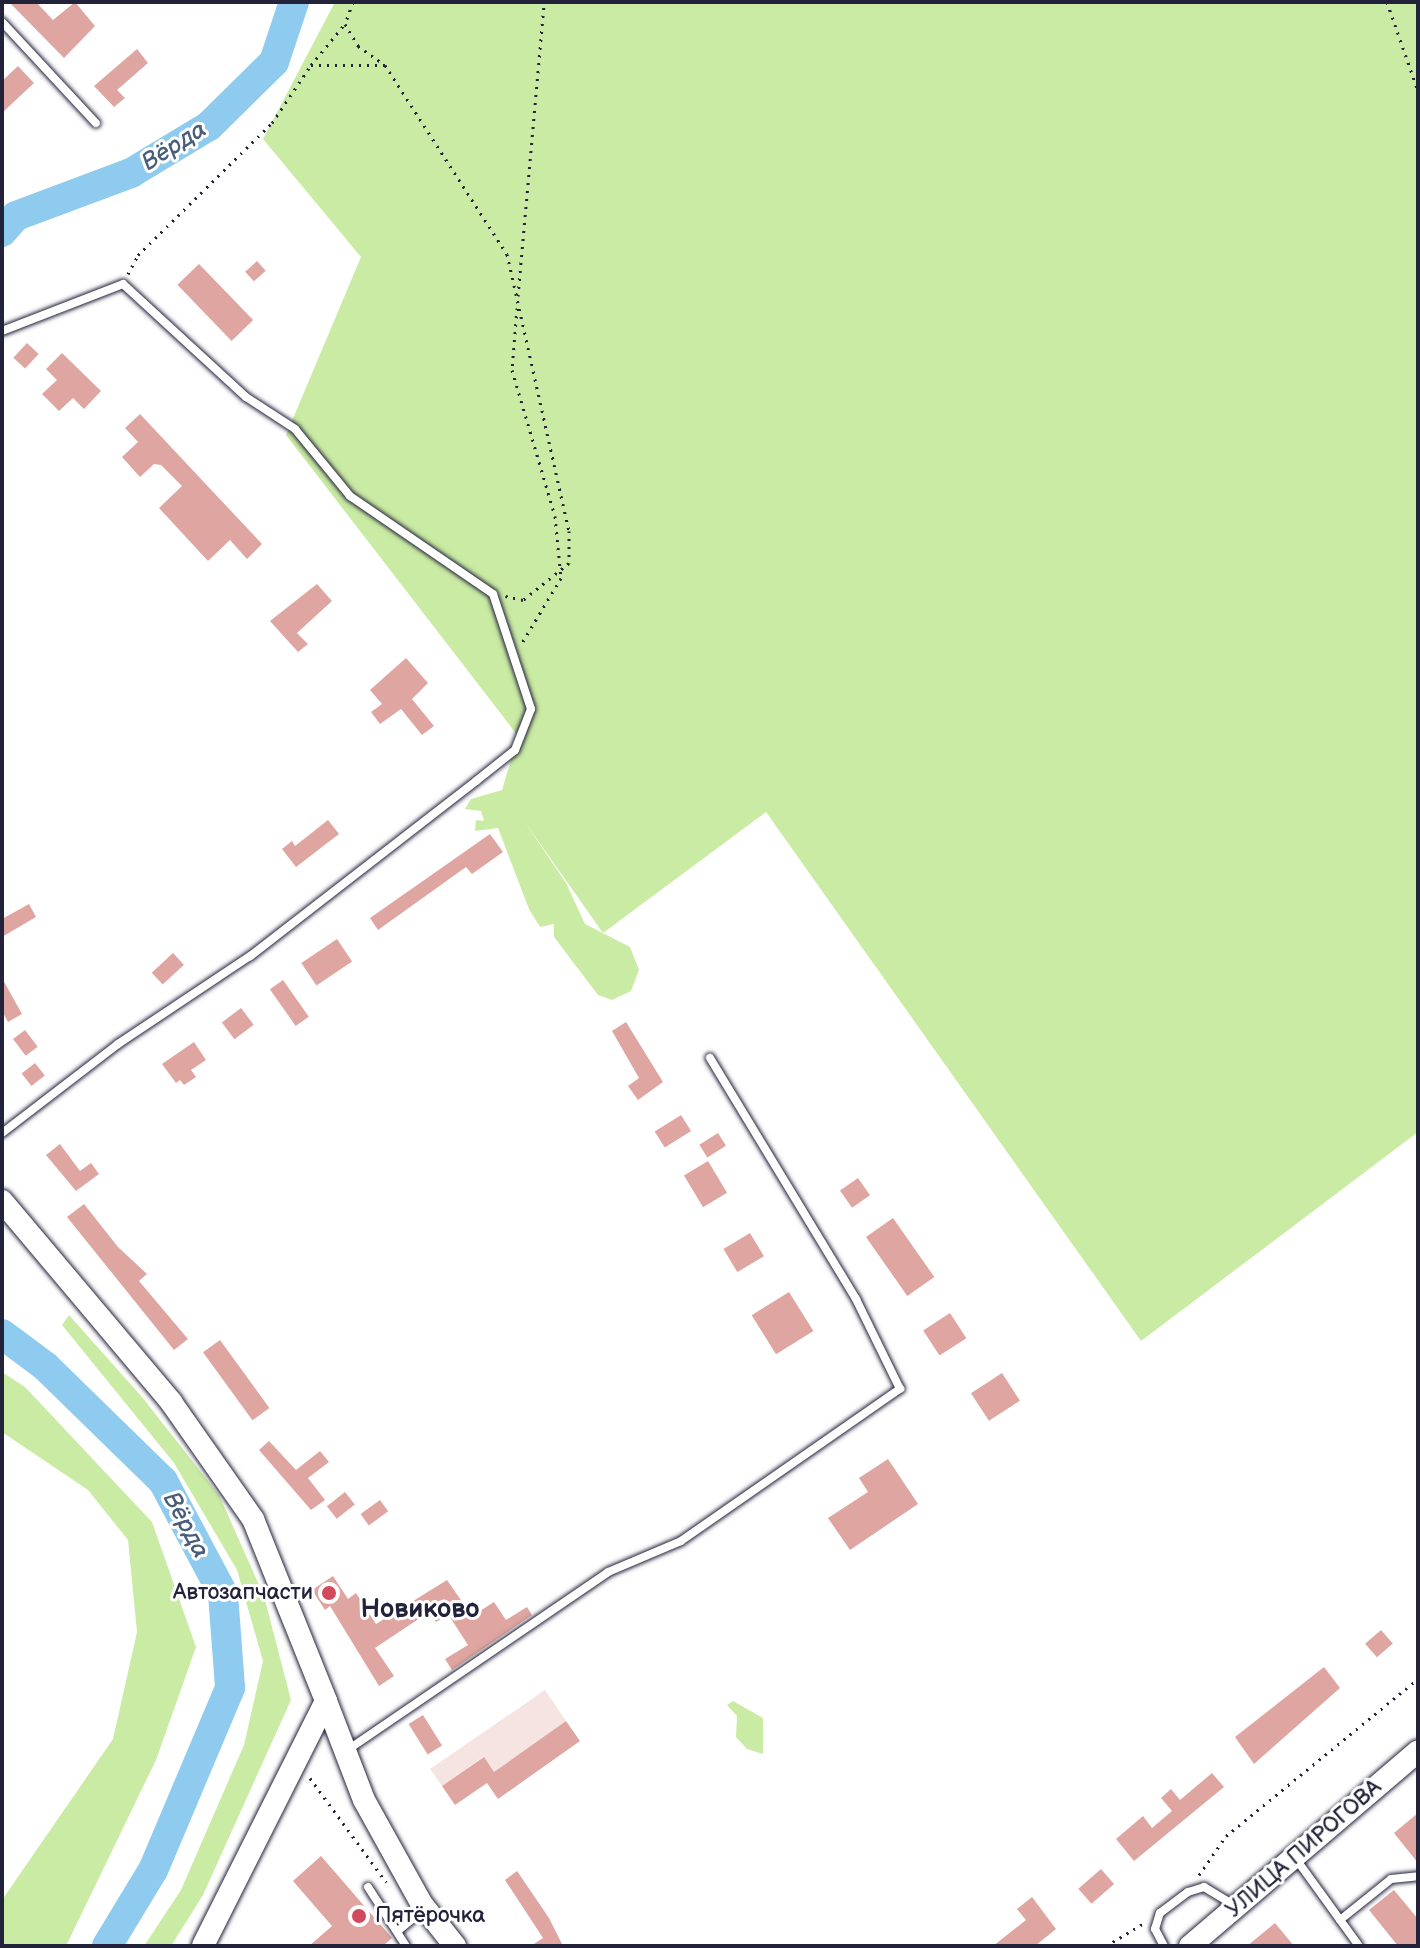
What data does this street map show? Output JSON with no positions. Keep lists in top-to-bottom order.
{
  "streets": {
    "street": ["УЛИЦА ПИРОГОВА"]
  },
  "districts": ["Новиково"],
  "water": ["Вёрда"],
  "places": ["Автозапчасти", "Пятёрочка"]
}
